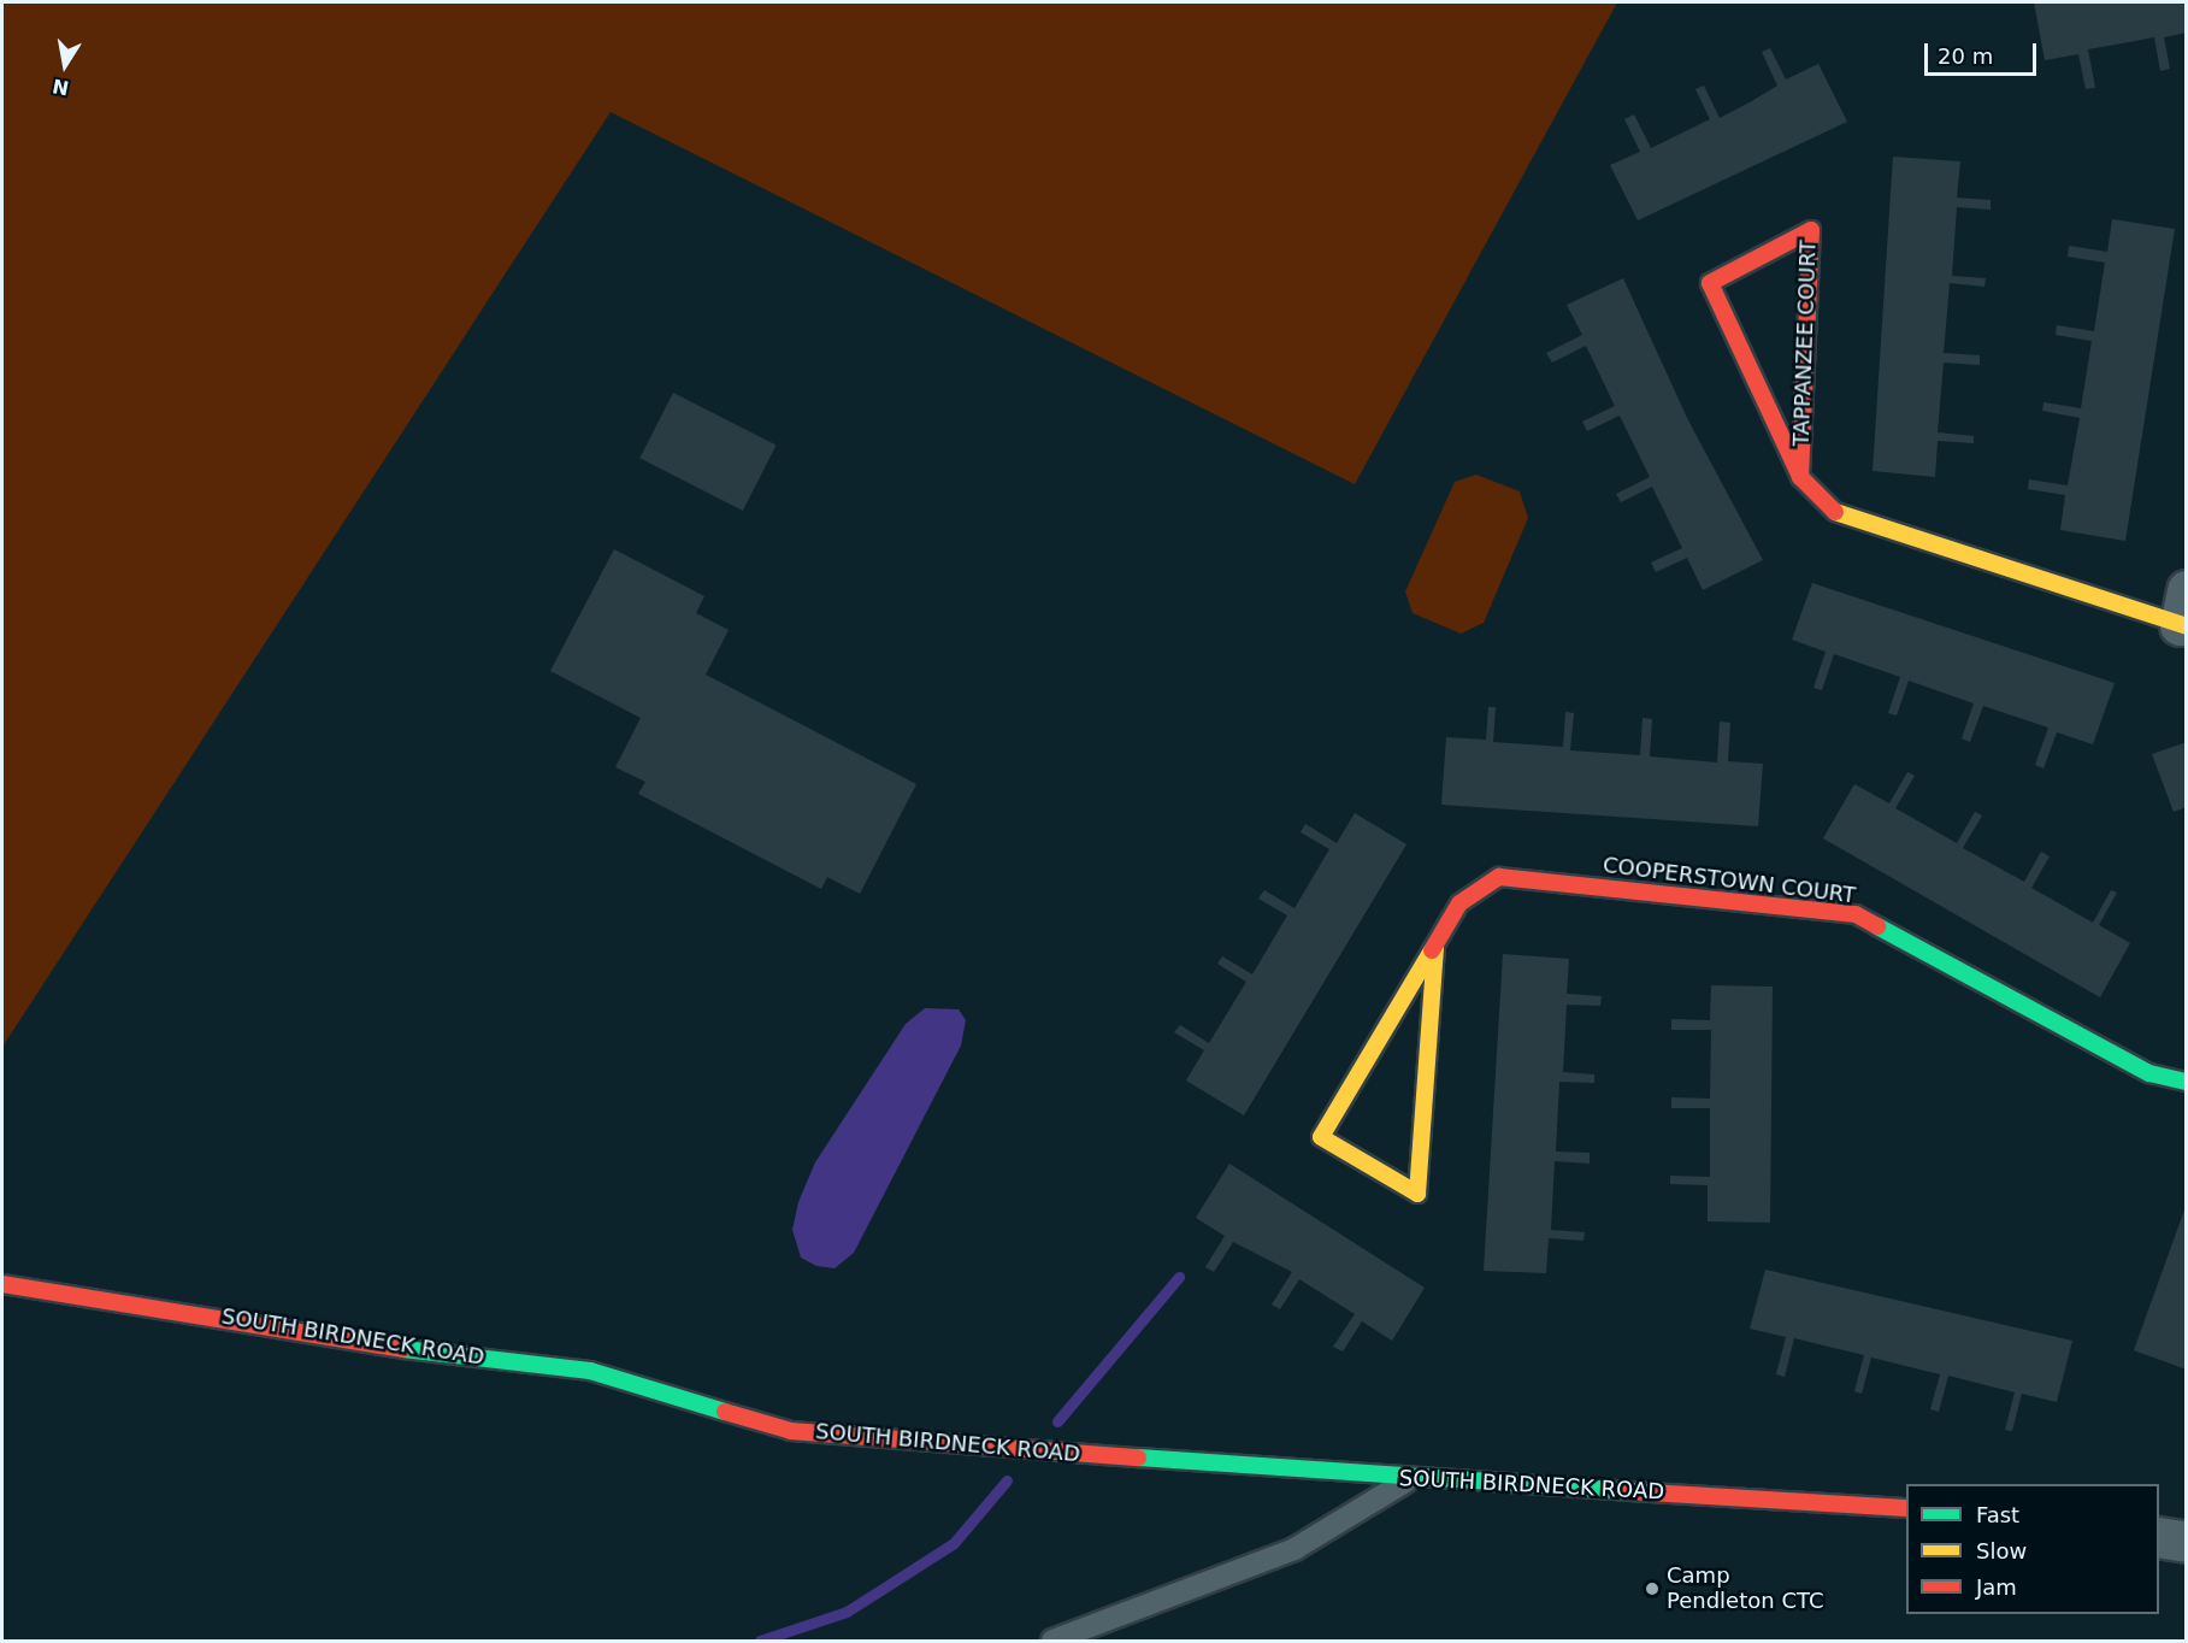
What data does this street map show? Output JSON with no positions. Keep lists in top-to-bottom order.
{
  "streets": {
    "street": ["TAPPANZEE COURT", "COOPERSTOWN COURT", "SOUTH BIRDNECK ROAD"]
  },
  "places": ["Camp Pendleton CTC"],
  "legend": ["Fast", "Slow", "Jam"],
  "scale_bar": "20 m",
  "north": "bottom"
}
